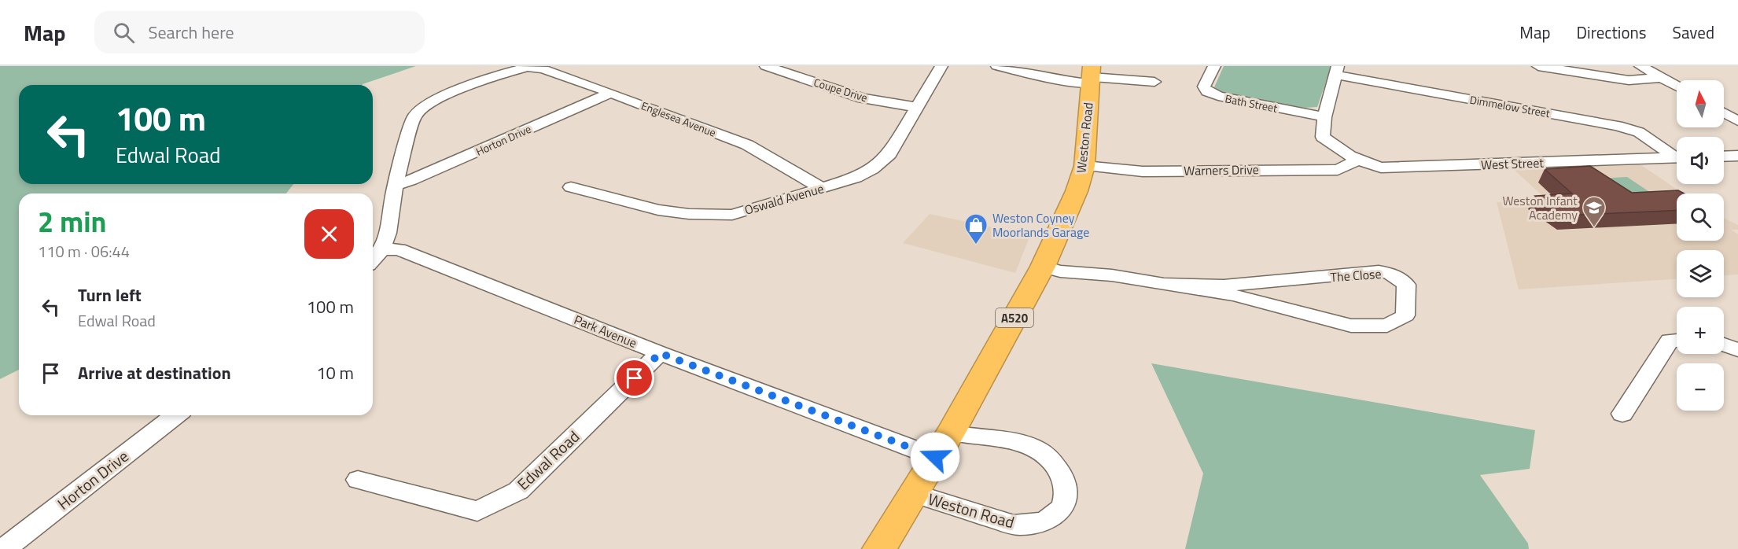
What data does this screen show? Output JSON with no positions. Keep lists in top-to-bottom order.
{
  "streets": {
    "highway": ["Weston Road", "A520"],
    "street": [
      "Coupe Drive",
      "Bath Street",
      "Dimmelow Street",
      "Englesea Avenue",
      "Horton Drive",
      "West Street",
      "Warners Drive",
      "Oswald Avenue",
      "The Close",
      "Park Avenue",
      "Edwal Road"
    ]
  },
  "crossings": [
    ["Coupe Drive", "Oswald Avenue"],
    ["Englesea Avenue", "Horton Drive"],
    ["Englesea Avenue", "Oswald Avenue"],
    ["Weston Road", "Warners Drive"],
    ["Weston Road", "The Close"],
    ["Weston Road", "Park Avenue"],
    ["West Street", "Warners Drive"],
    ["Park Avenue", "Edwal Road"]
  ],
  "places": {
    "school or university": ["Weston Infant Academy"],
    "shop": ["Weston Coyney Moorlands Garage"]
  },
  "north": "top",
  "page": {
    "header": "Map",
    "search": "Search here",
    "nav": ["Map", "Directions", "Saved"],
    "map_buttons": ["+", "−"],
    "turn": ["100 m", "Edwal Road"],
    "heading": ["2 min", "110 m · 06:44"],
    "list": [
      {
        "name": "Turn left",
        "note": "Edwal Road",
        "value": "100 m"
      },
      {
        "name": "Arrive at destination",
        "value": "10 m"
      }
    ]
  }
}
